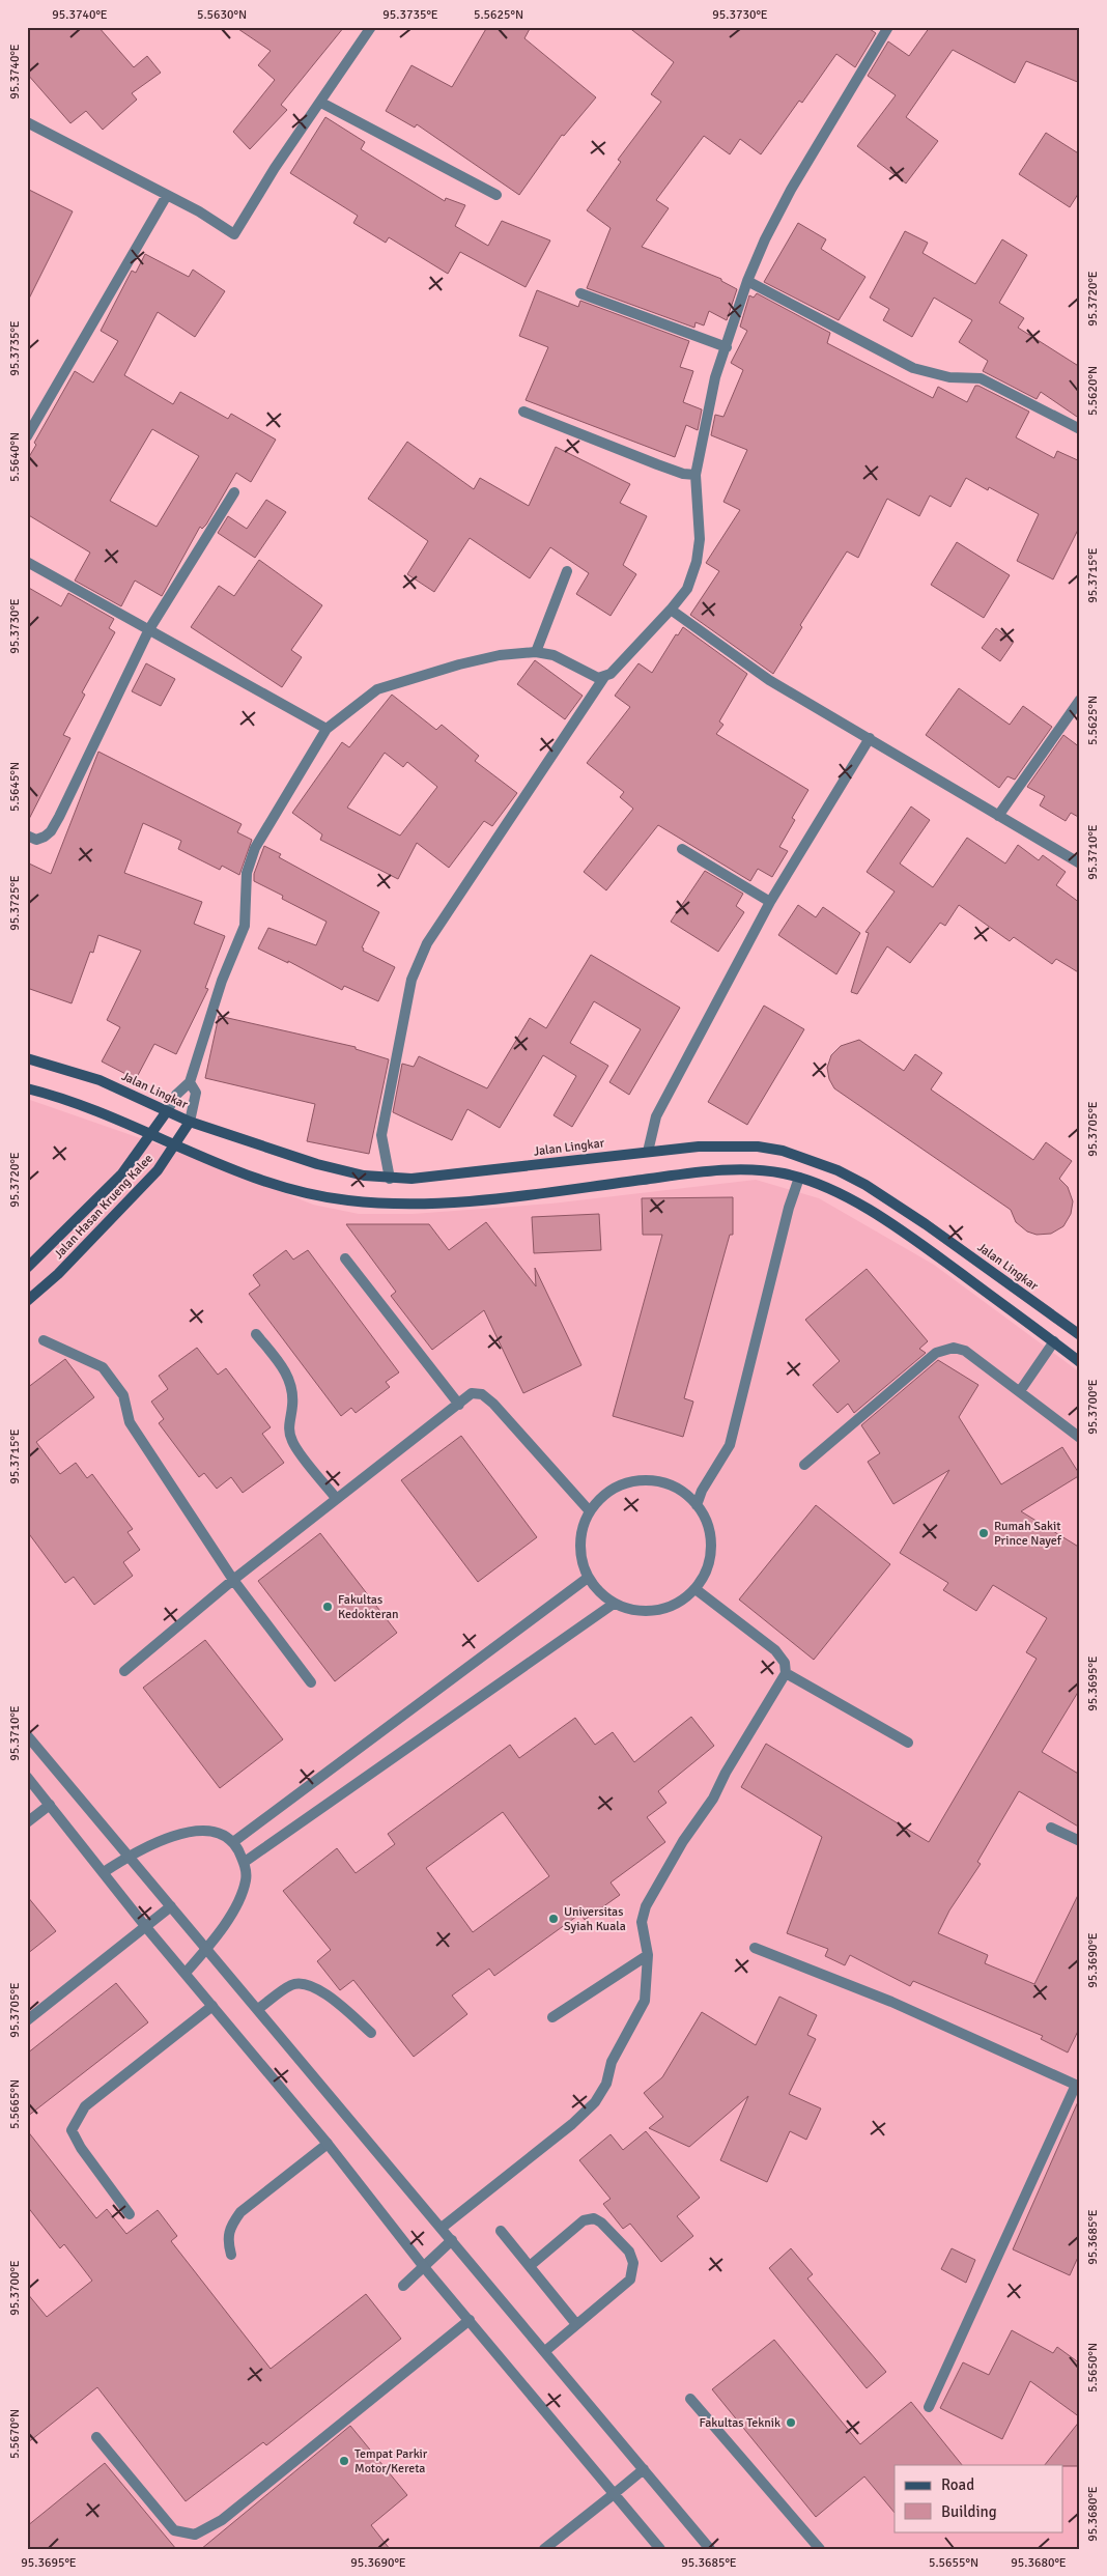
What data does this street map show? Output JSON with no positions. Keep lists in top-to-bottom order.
{
  "streets": {
    "street": ["Jalan Lingkar", "Jalan Hasan Krueng Kalee"]
  },
  "crossings": [
    ["Jalan Lingkar", "Jalan Hasan Krueng Kalee"]
  ],
  "places": [
    "Rumah Sakit Prince Nayef",
    "Fakultas Kedokteran",
    "Universitas Syiah Kuala",
    "Fakultas Teknik",
    "Tempat Parkir Motor/Kereta"
  ],
  "legend": ["Road", "Building"],
  "coordinates": [
    "95.3740°E",
    "5.5630°N",
    "95.3735°E",
    "5.5625°N",
    "95.3730°E",
    "95.3720°E",
    "5.5620°N",
    "5.5640°N",
    "95.3715°E",
    "5.5645°N",
    "95.3710°E",
    "95.3725°E",
    "95.3705°E",
    "95.3700°E",
    "95.3695°E",
    "95.3690°E",
    "5.5665°N",
    "95.3685°E",
    "5.5650°N",
    "5.5670°N",
    "95.3680°E",
    "5.5655°N"
  ]
}
